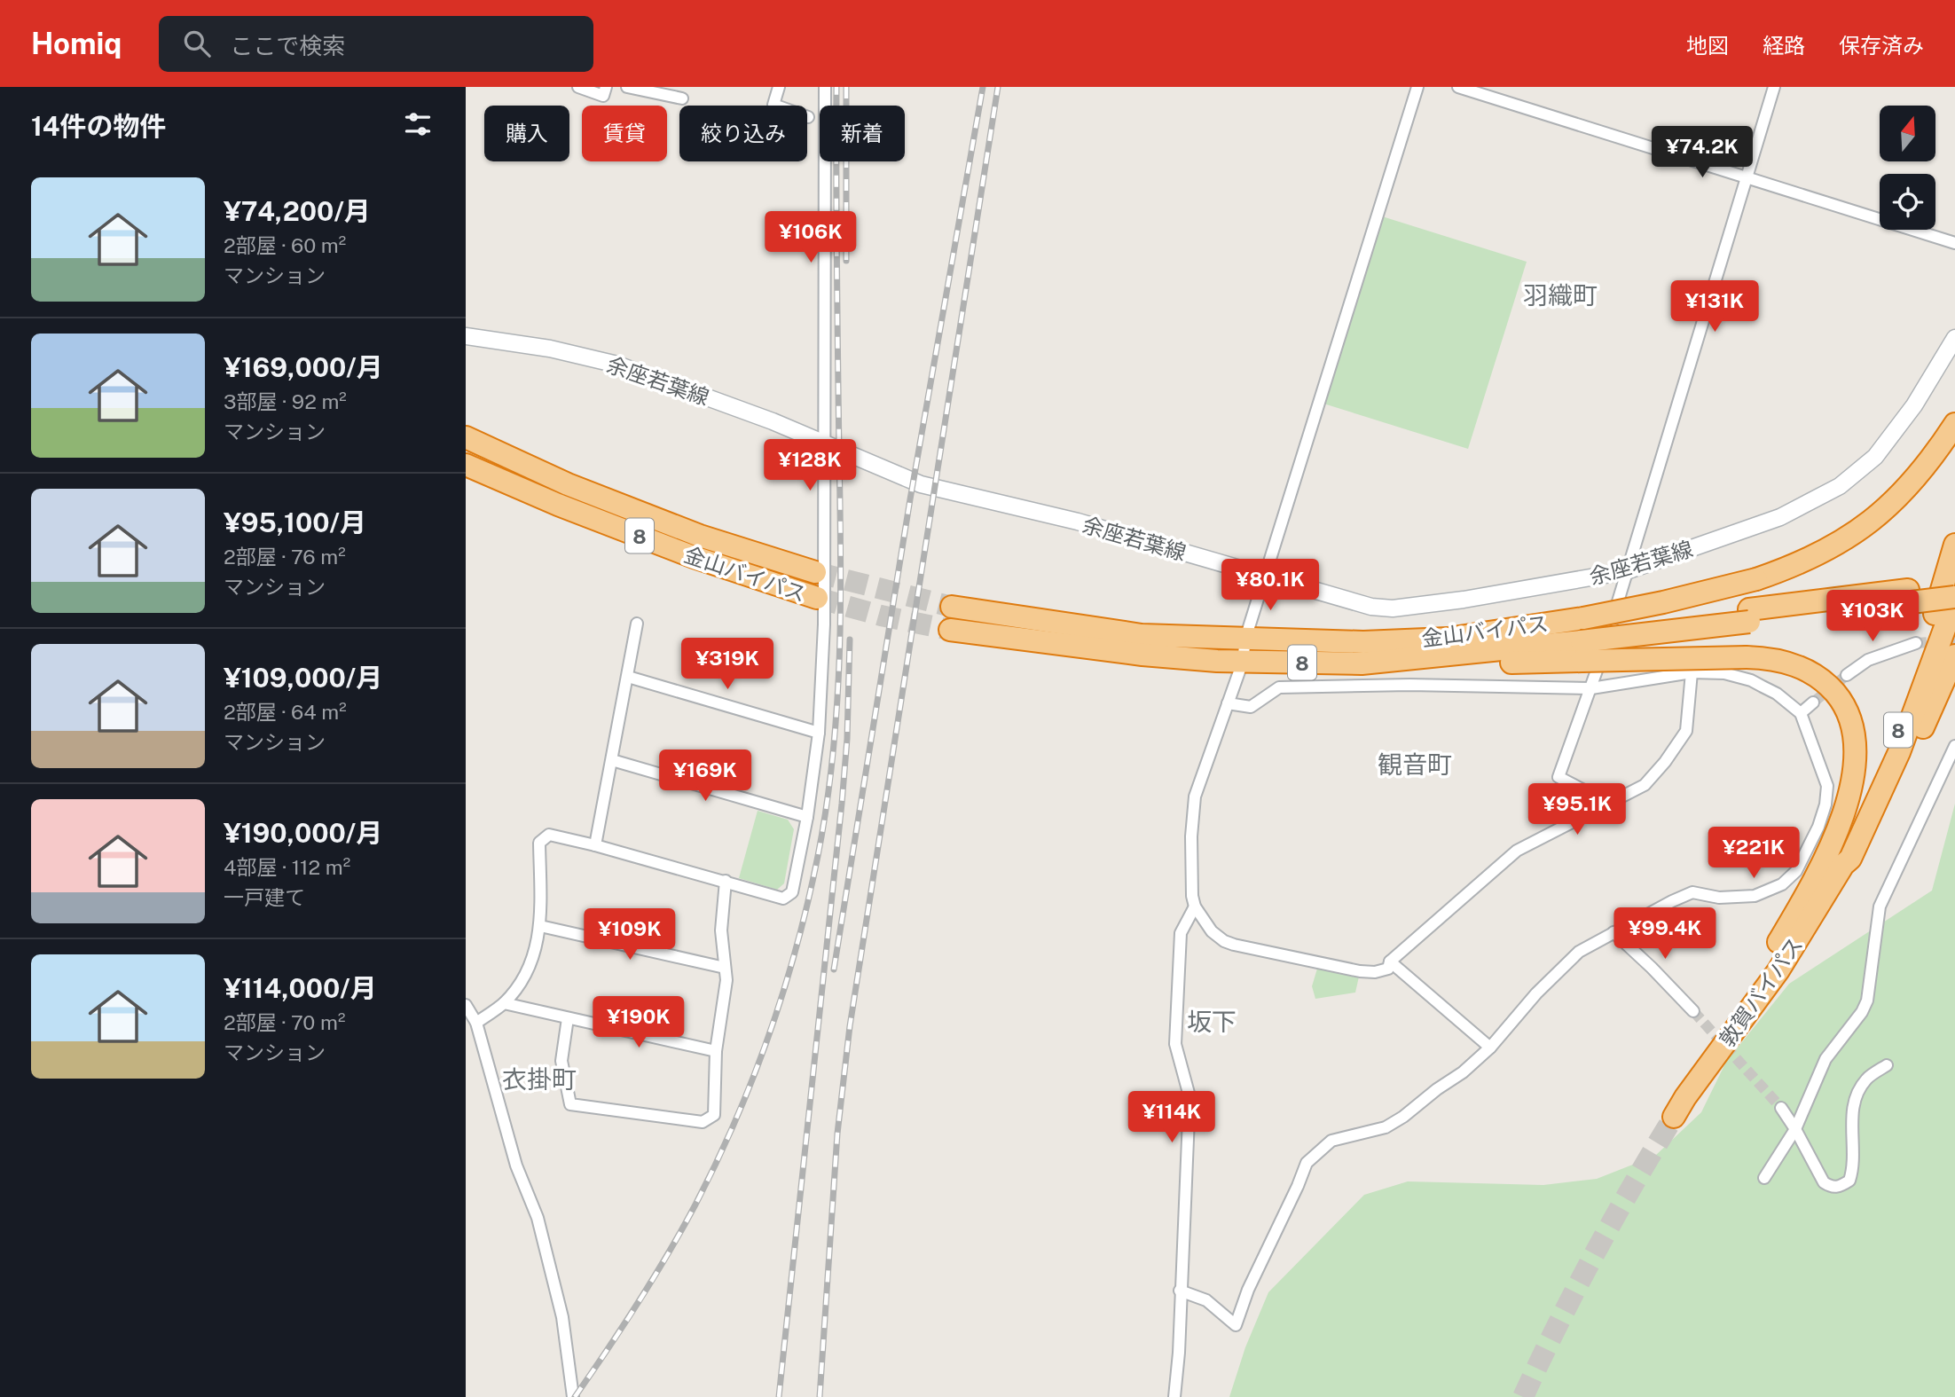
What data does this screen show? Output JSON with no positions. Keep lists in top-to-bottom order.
{
  "streets": {
    "highway": ["8", "金山バイパス", "敦賀バイパス"],
    "main road": ["余座若葉線"]
  },
  "crossings": [
    ["8", "金山バイパス"],
    ["8", "敦賀バイパス"]
  ],
  "districts": [
    "羽織町",
    "観音町",
    "坂下",
    "衣掛町"
  ],
  "north": "top",
  "page": {
    "header": "Homiq",
    "search": "ここで検索",
    "nav": ["地図", "経路", "保存済み"],
    "heading": "14件の物件",
    "chip": [
      "購入",
      "賃貸",
      "絞り込み",
      "新着"
    ],
    "price": [
      "¥74.2K",
      "¥106K",
      "¥131K",
      "¥128K",
      "¥80.1K",
      "¥103K",
      "¥319K",
      "¥169K",
      "¥95.1K",
      "¥221K",
      "¥99.4K",
      "¥109K",
      "¥190K",
      "¥114K"
    ],
    "list": [
      {
        "name": "¥74,200/月",
        "note": "2部屋 · 60 m² · マンション"
      },
      {
        "name": "¥169,000/月",
        "note": "3部屋 · 92 m² · マンション"
      },
      {
        "name": "¥95,100/月",
        "note": "2部屋 · 76 m² · マンション"
      },
      {
        "name": "¥109,000/月",
        "note": "2部屋 · 64 m² · マンション"
      },
      {
        "name": "¥190,000/月",
        "note": "4部屋 · 112 m² · 一戸建て"
      },
      {
        "name": "¥114,000/月",
        "note": "2部屋 · 70 m² · マンション"
      }
    ]
  }
}
